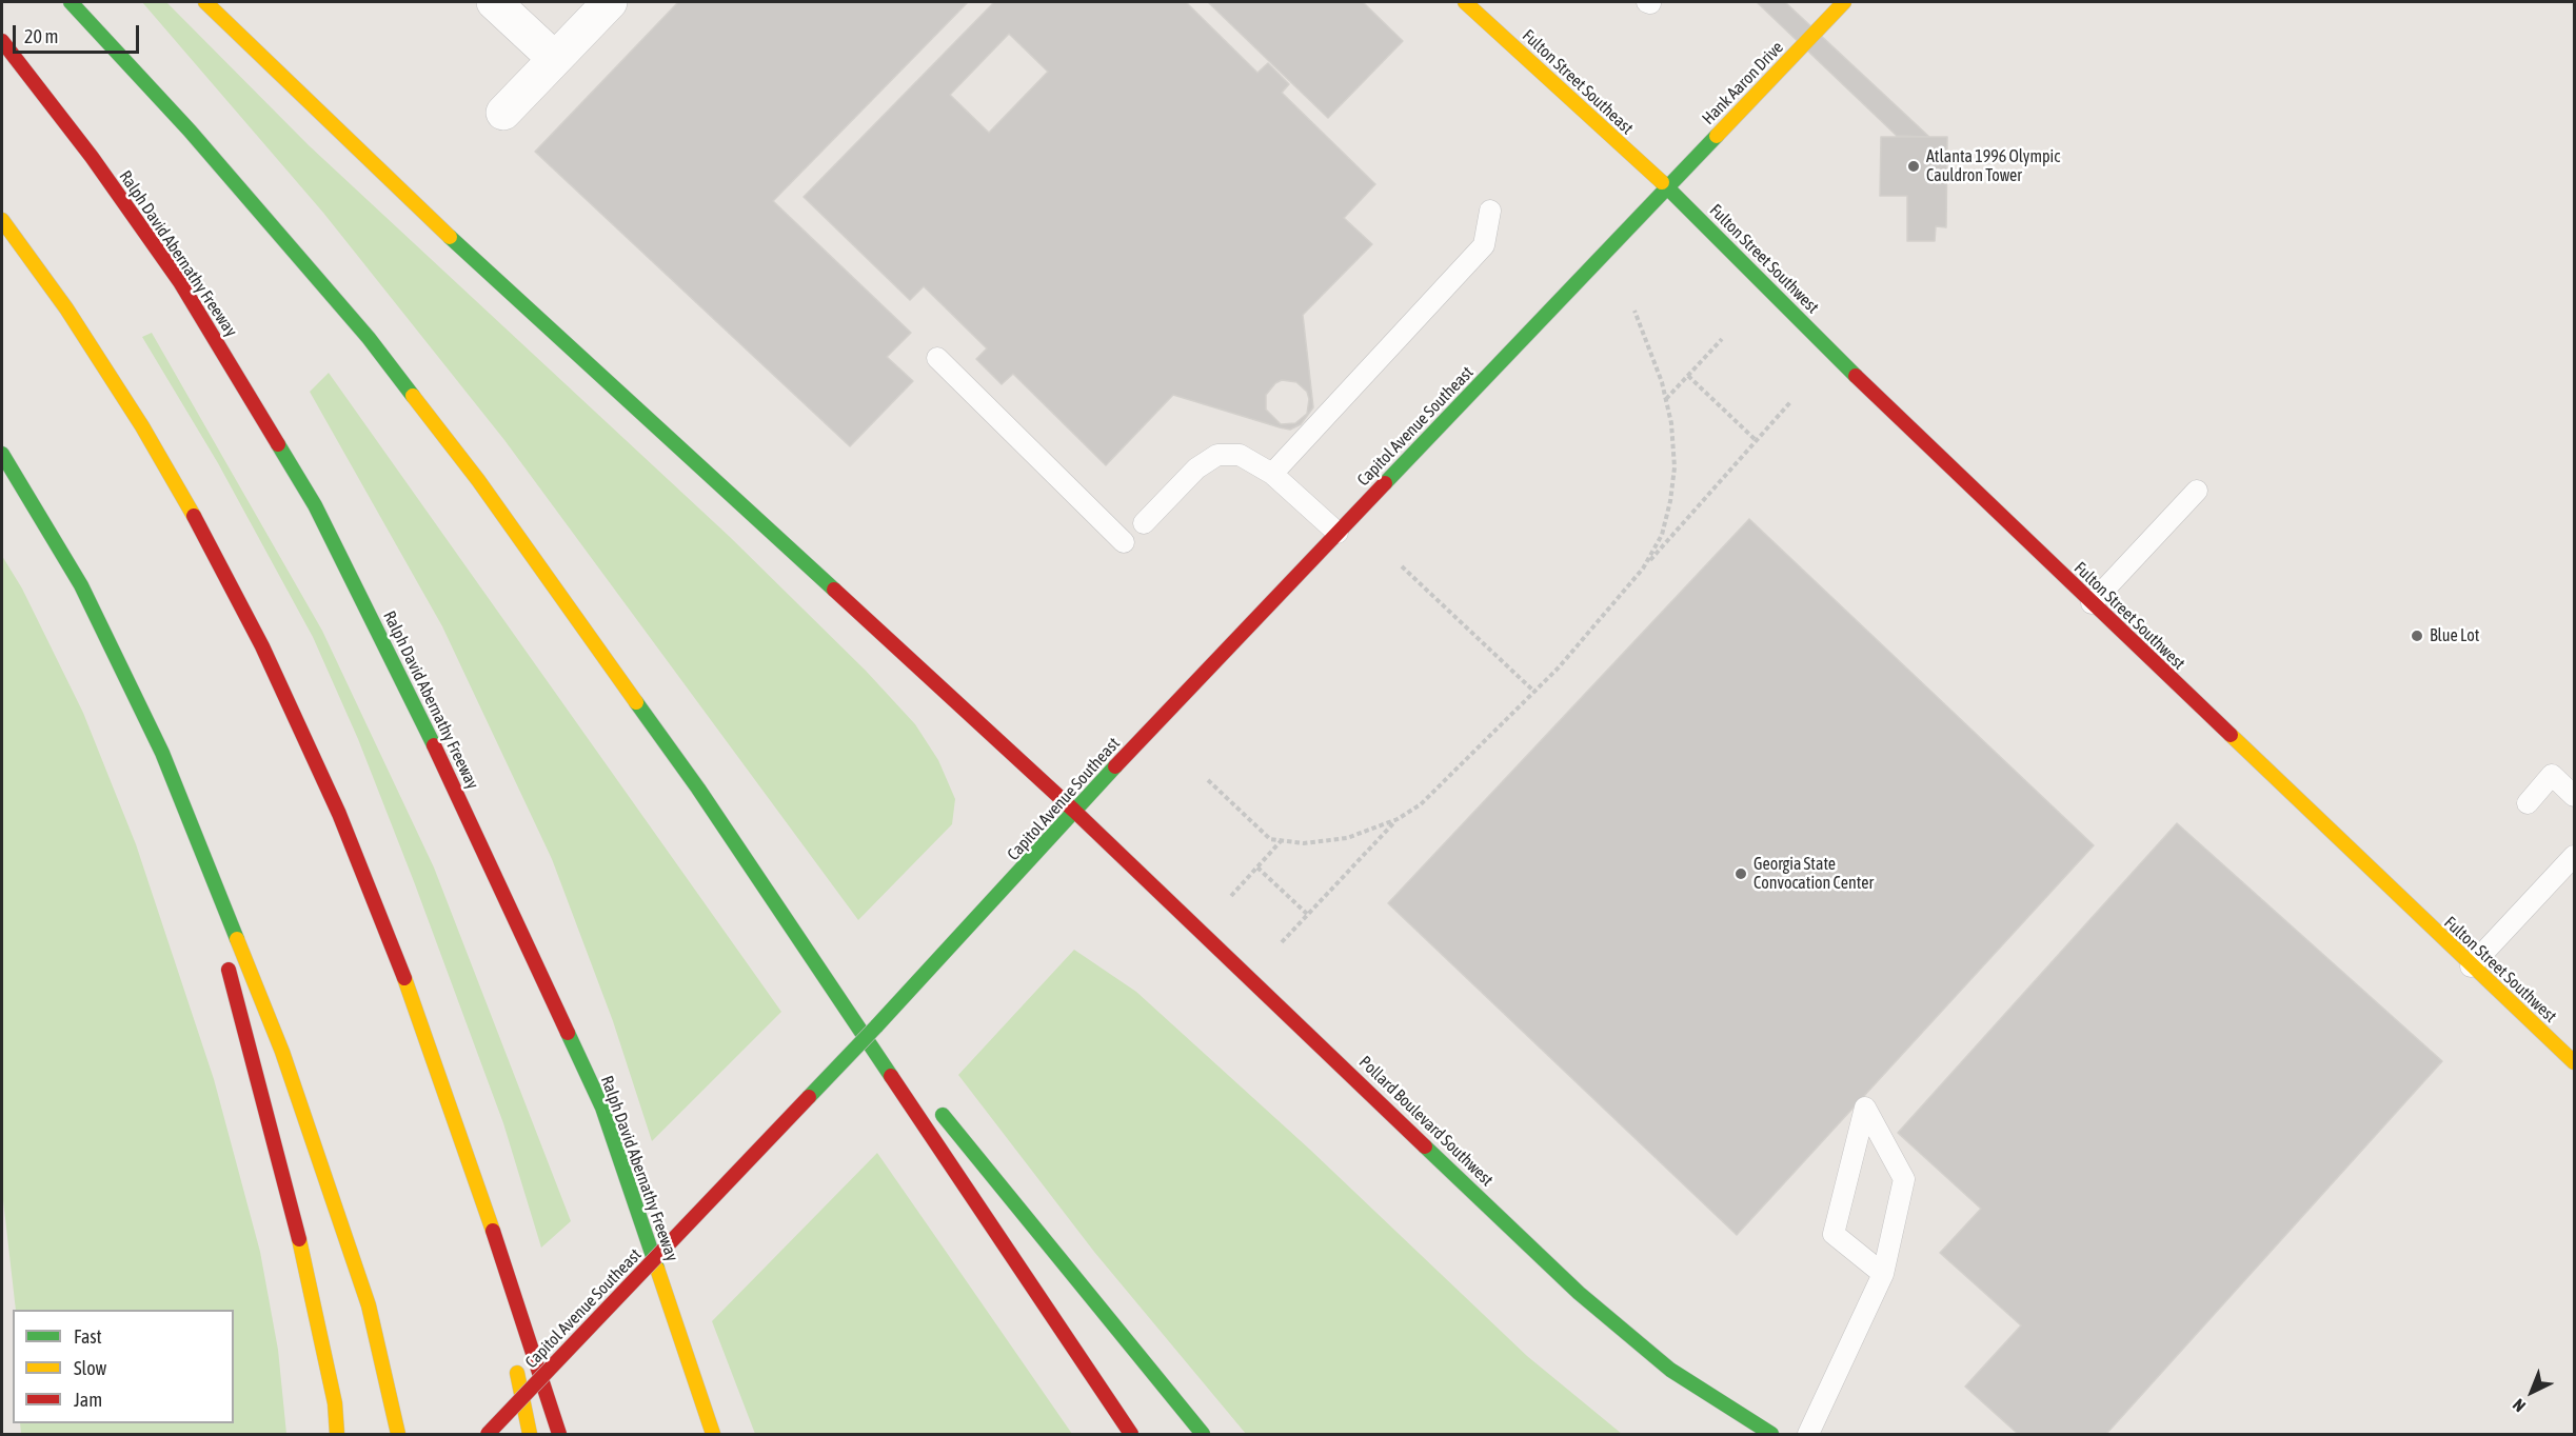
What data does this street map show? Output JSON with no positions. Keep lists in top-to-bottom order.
{
  "streets": {
    "main road": [
      "Fulton Street Southeast",
      "Hank Aaron Drive",
      "Ralph David Abernathy Freeway",
      "Fulton Street Southwest",
      "Capitol Avenue Southeast",
      "Pollard Boulevard Southwest"
    ]
  },
  "crossings": [
    ["Fulton Street Southeast", "Hank Aaron Drive"],
    ["Fulton Street Southeast", "Fulton Street Southwest"],
    ["Fulton Street Southeast", "Capitol Avenue Southeast"],
    ["Hank Aaron Drive", "Fulton Street Southwest"],
    ["Hank Aaron Drive", "Capitol Avenue Southeast"],
    ["Fulton Street Southwest", "Capitol Avenue Southeast"],
    ["Capitol Avenue Southeast", "Pollard Boulevard Southwest"]
  ],
  "places": ["Atlanta 1996 Olympic Cauldron Tower", "Blue Lot", "Georgia State Convocation Center"],
  "legend": ["Fast", "Slow", "Jam"],
  "scale_bar": "20 m",
  "north": "bottom left"
}
